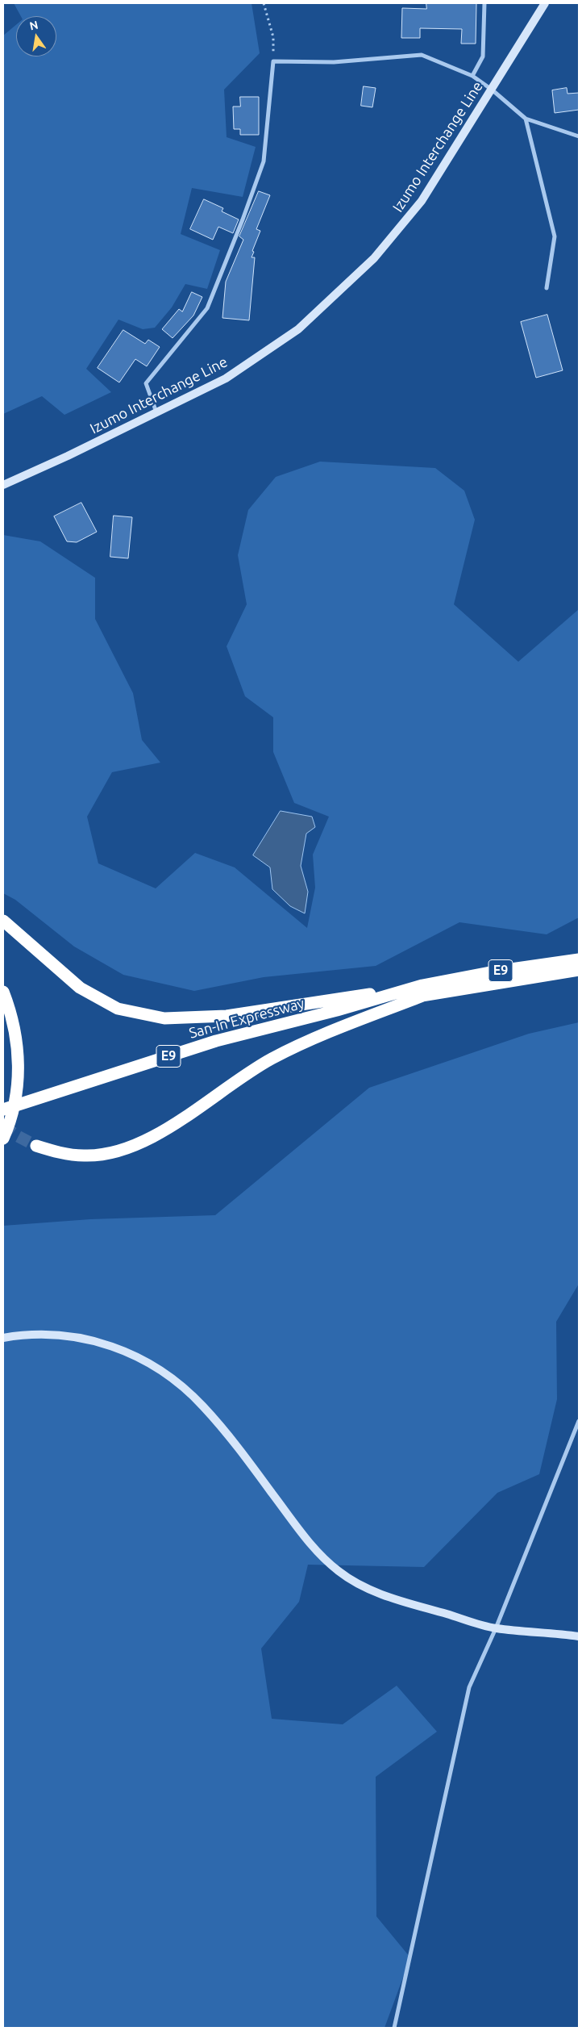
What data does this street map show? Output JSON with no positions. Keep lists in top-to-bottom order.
{
  "streets": {
    "highway": ["E9", "San-In Expressway"],
    "main road": ["Izumo Interchange Line"]
  },
  "north": "top"
}
